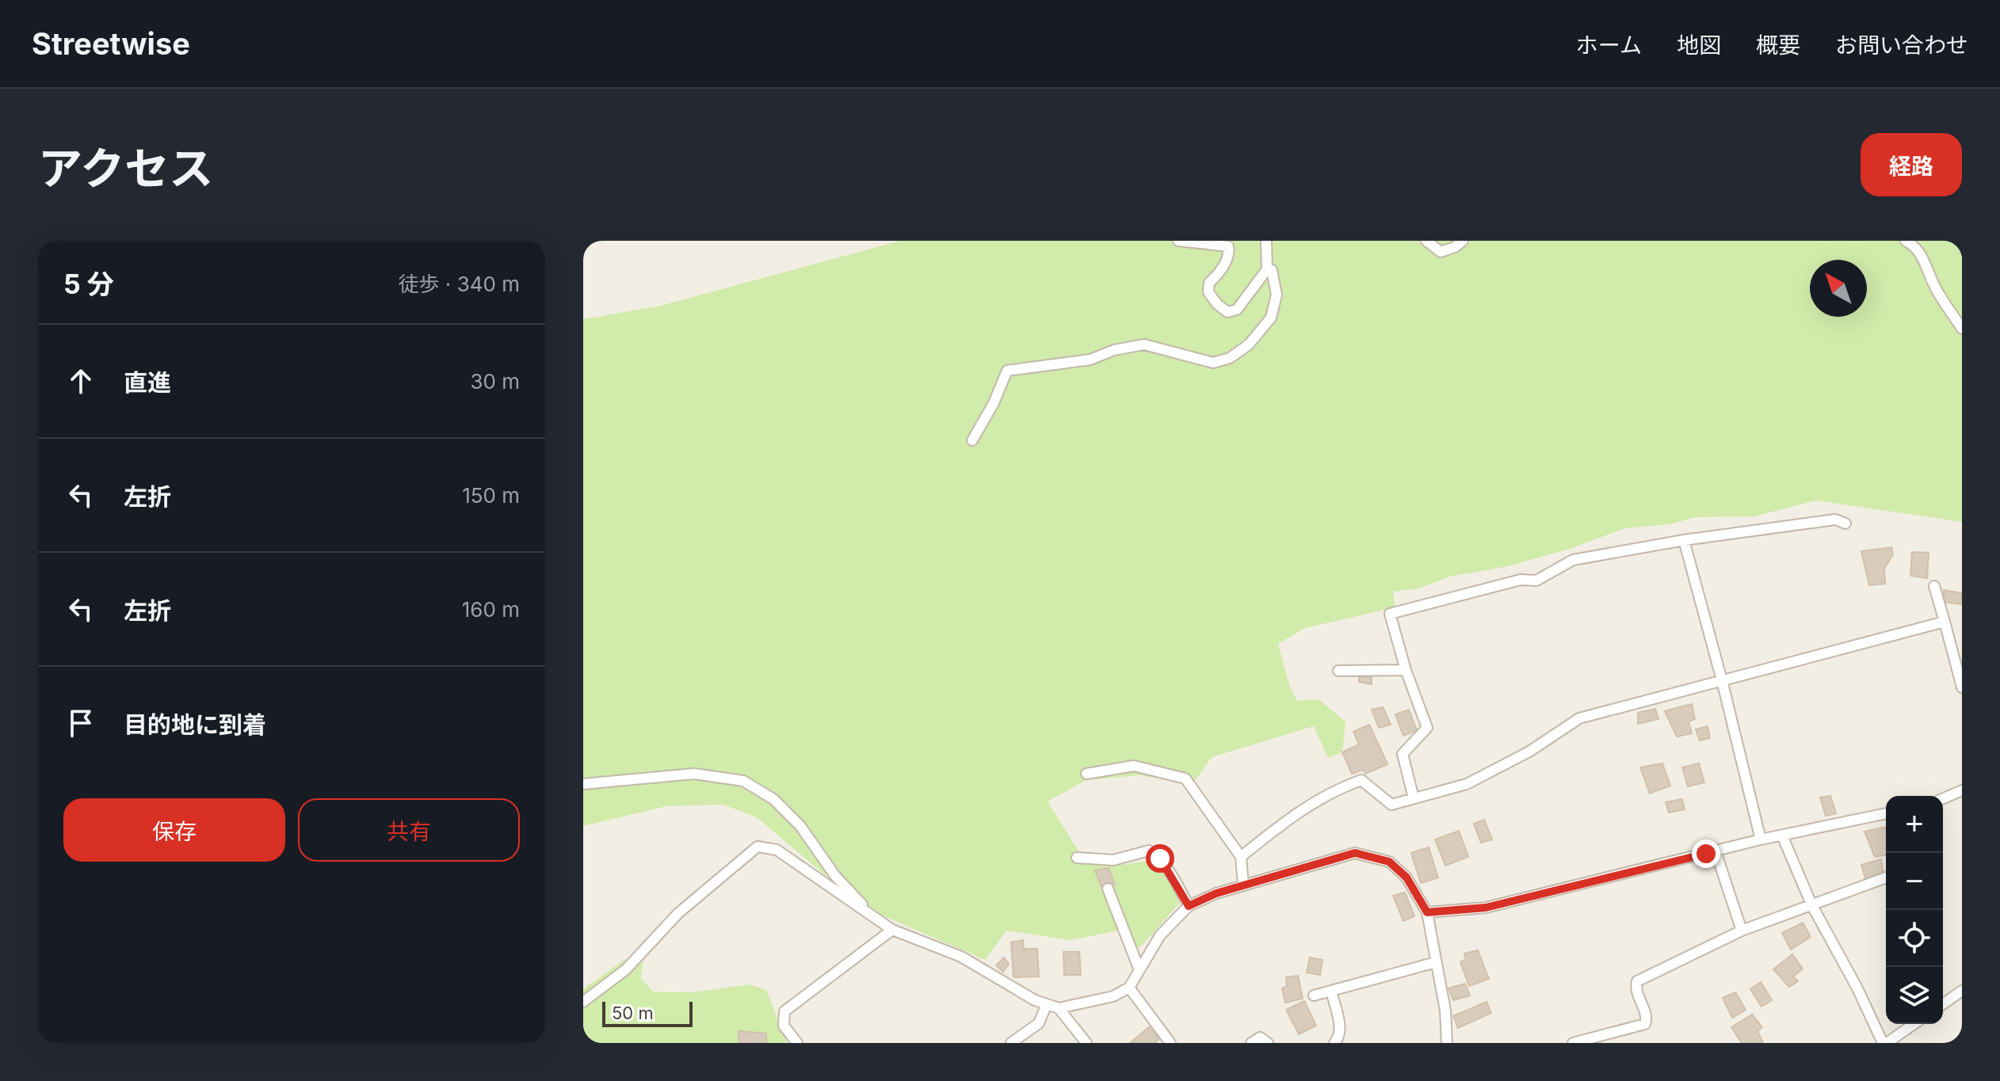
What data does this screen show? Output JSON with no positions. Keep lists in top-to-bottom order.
{
  "scale_bar": "50 m",
  "north": "top left",
  "page": {
    "header": "Streetwise",
    "nav": [
      "ホーム",
      "地図",
      "概要",
      "お問い合わせ"
    ],
    "title": "アクセス",
    "buttons": [
      "経路",
      ["保存", "共有"]
    ],
    "heading": ["5 分", "徒歩 · 340 m"],
    "list": [
      ["直進", "30 m"],
      ["左折", "150 m"],
      ["左折", "160 m"],
      "目的地に到着"
    ],
    "map_buttons": ["+", "−"],
    "scale": "50 m"
  }
}
